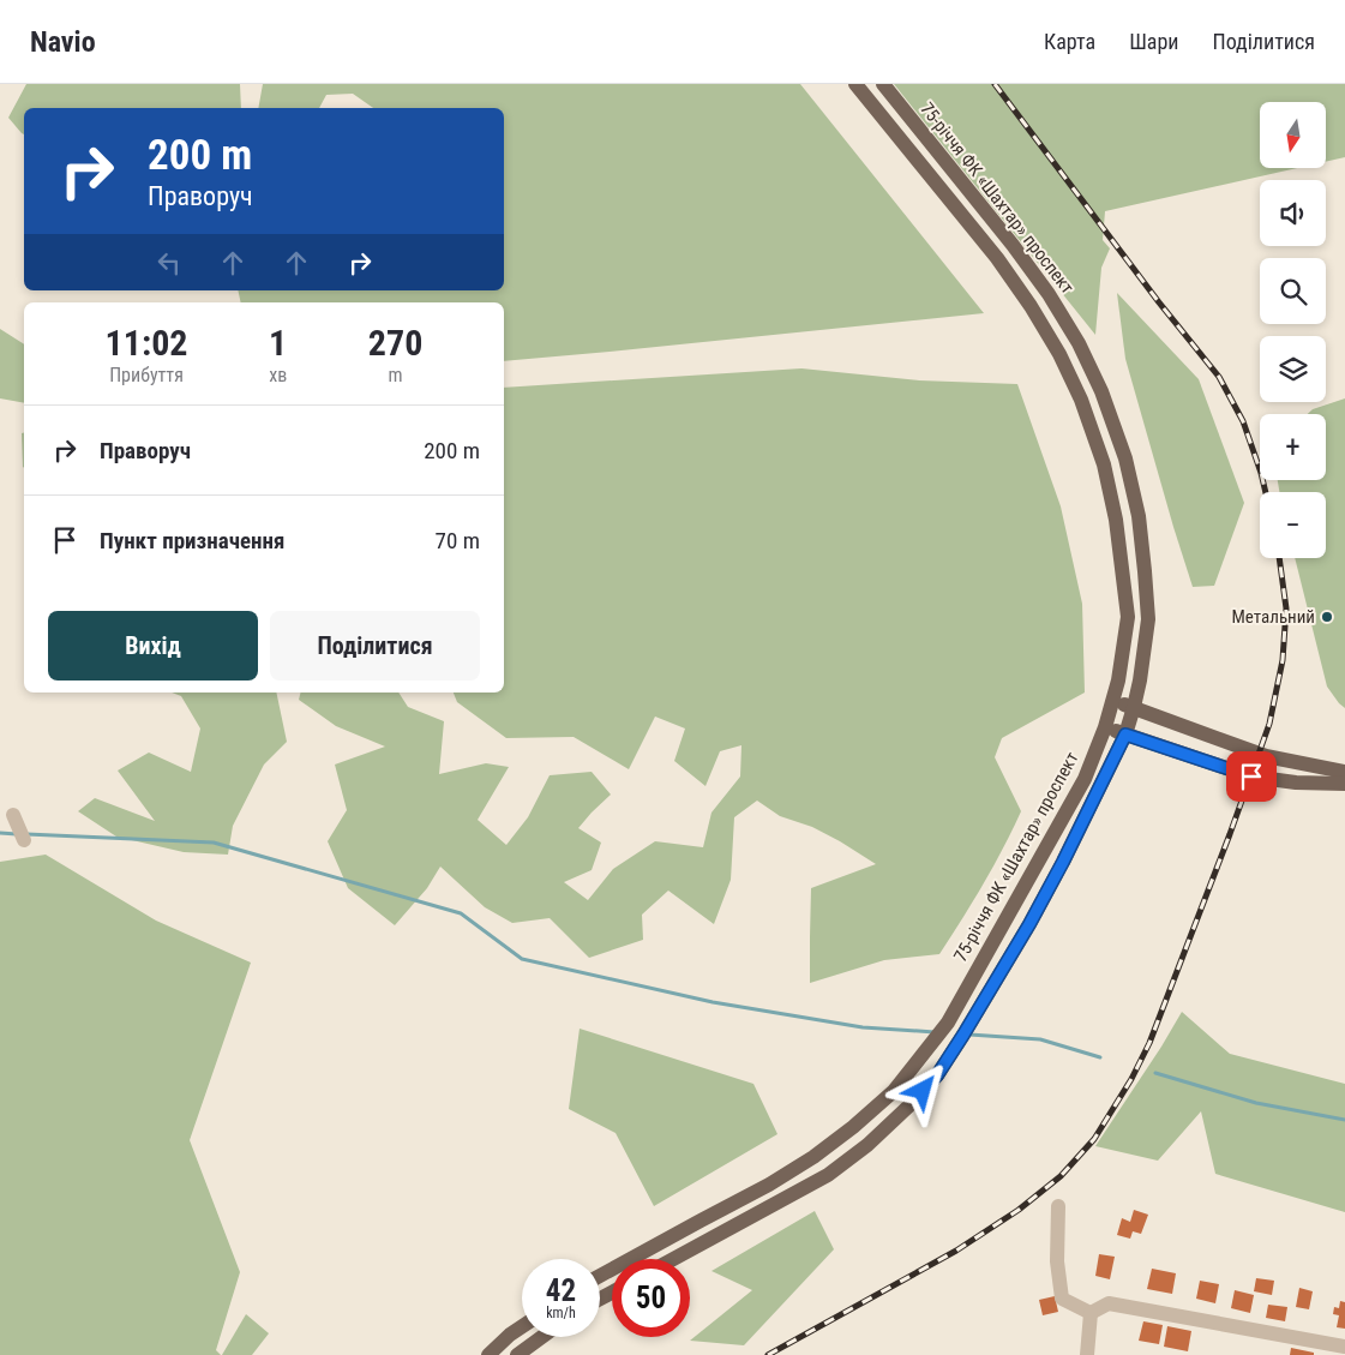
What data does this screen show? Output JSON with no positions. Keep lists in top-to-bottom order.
{
  "streets": {
    "main road": ["75-річчя ФК «Шахтар» проспект"]
  },
  "places": ["Метальний"],
  "north": "bottom",
  "page": {
    "header": "Navio",
    "nav": ["Карта", "Шари", "Поділитися"],
    "map_buttons": ["+", "−"],
    "turn": ["200 m", "Праворуч"],
    "eta": [
      "11:02",
      "Прибуття",
      "1",
      "хв",
      "270",
      "m"
    ],
    "list": [
      {
        "name": "Праворуч",
        "value": "200 m"
      },
      {
        "name": "Пункт призначення",
        "value": "70 m"
      }
    ],
    "buttons": ["Вихід", "Поділитися"],
    "speed": "42 km/h",
    "limit": "50"
  }
}
